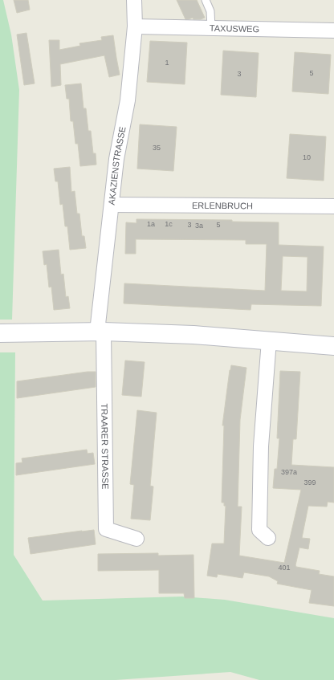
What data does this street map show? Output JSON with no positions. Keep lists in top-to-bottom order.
{
  "streets": {
    "street": [
      "TAXUSWEG",
      "AKAZIENSTRASSE",
      "ERLENBRUCH",
      "TRAARER STRASSE"
    ]
  },
  "crossings": [
    ["TAXUSWEG", "AKAZIENSTRASSE"],
    ["AKAZIENSTRASSE", "ERLENBRUCH"],
    ["AKAZIENSTRASSE", "TRAARER STRASSE"]
  ],
  "house_numbers": [
    "1",
    "5",
    "3",
    "35",
    "10",
    "1a",
    "1c",
    "3",
    "5",
    "3a",
    "397a",
    "399",
    "401"
  ]
}
